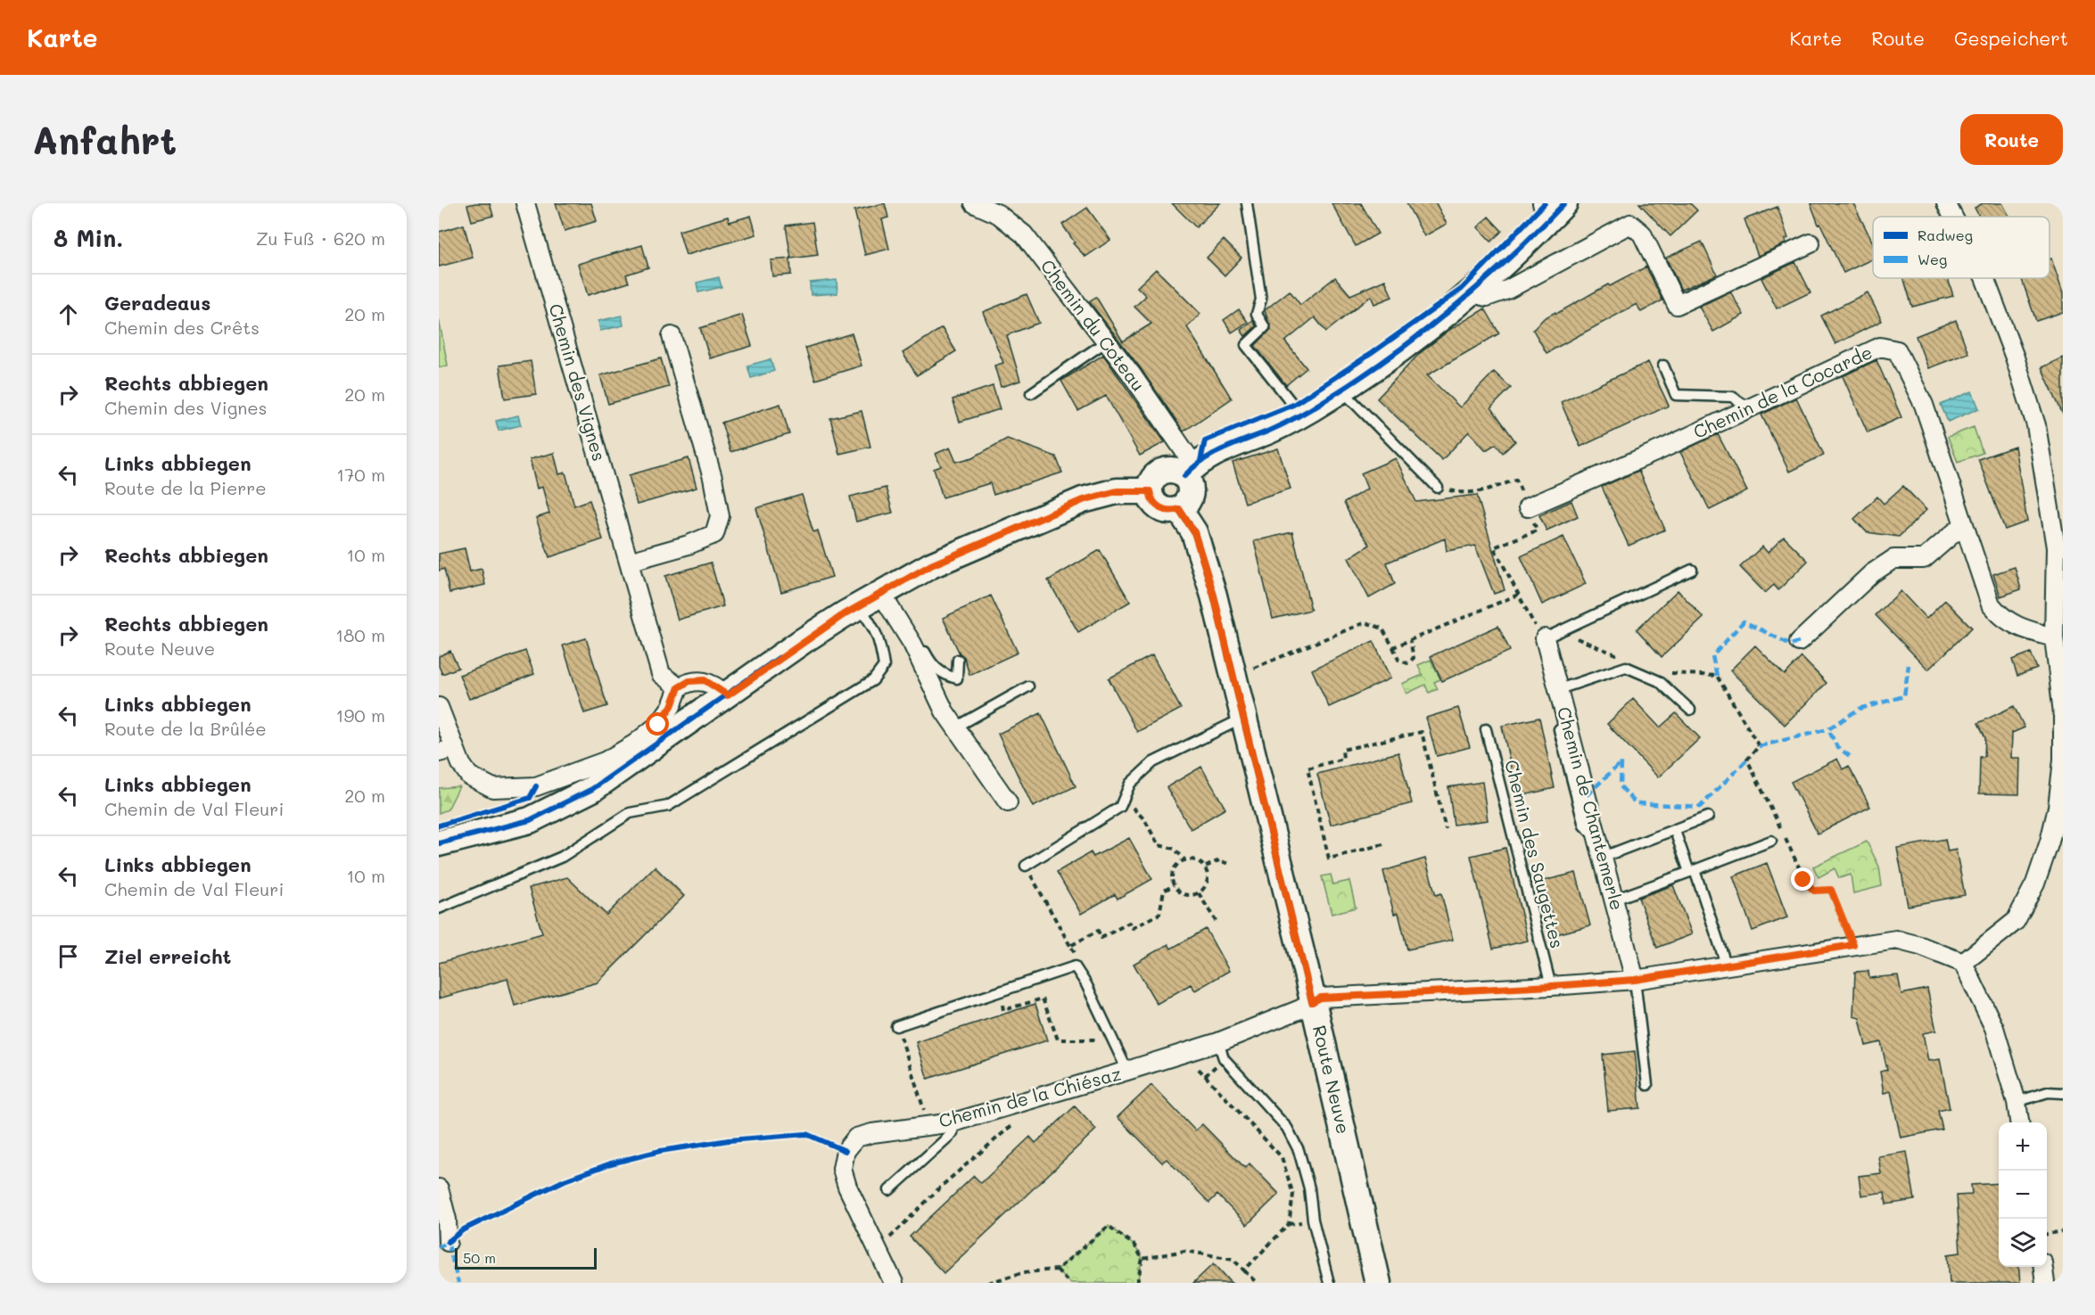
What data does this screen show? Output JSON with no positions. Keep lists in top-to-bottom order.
{
  "streets": {
    "main road": ["Route Neuve"],
    "street": [
      "Chemin du Coteau",
      "Chemin des Vignes",
      "Chemin de la Cocarde",
      "Chemin de Chantemerle",
      "Chemin de la Chiésaz"
    ],
    "lane": ["Chemin des Saugettes"]
  },
  "crossings": [
    ["Chemin du Coteau", "Route Neuve"],
    ["Chemin de Chantemerle", "Chemin de la Chiésaz"],
    ["Chemin des Saugettes", "Chemin de la Chiésaz"],
    ["Route Neuve", "Chemin de la Chiésaz"]
  ],
  "legend": ["Radweg", "Weg"],
  "scale_bar": "50 m",
  "page": {
    "header": "Karte",
    "nav": ["Karte", "Route", "Gespeichert"],
    "buttons": "Route",
    "title": "Anfahrt",
    "heading": ["8 Min.", "Zu Fuß · 620 m"],
    "list": [
      ["Geradeaus", "Chemin des Crêts", "20 m"],
      ["Rechts abbiegen", "Chemin des Vignes", "20 m"],
      ["Links abbiegen", "Route de la Pierre", "170 m"],
      ["Rechts abbiegen", "10 m"],
      ["Rechts abbiegen", "Route Neuve", "180 m"],
      ["Links abbiegen", "Route de la Brûlée", "190 m"],
      ["Links abbiegen", "Chemin de Val Fleuri", "20 m"],
      ["Links abbiegen", "Chemin de Val Fleuri", "10 m"],
      "Ziel erreicht"
    ],
    "map_buttons": ["+", "−"],
    "scale": "50 m"
  }
}
